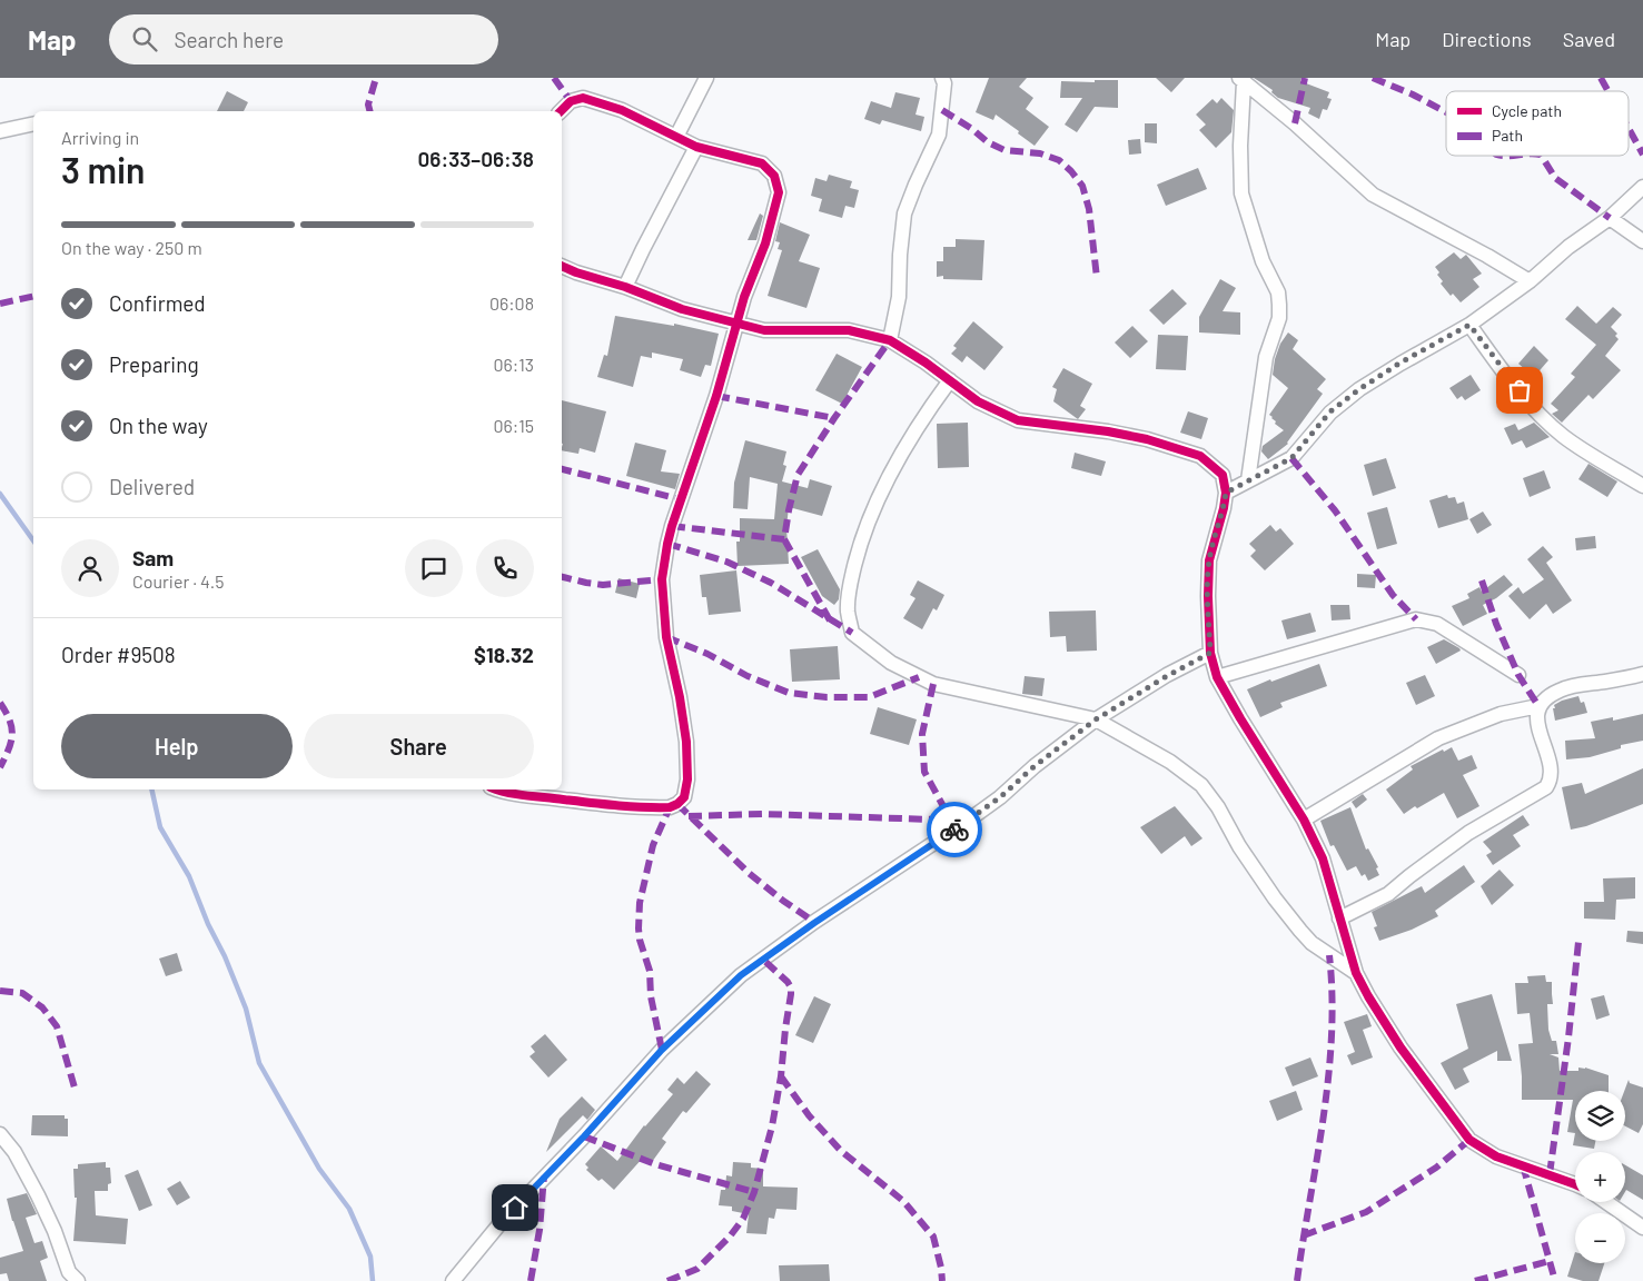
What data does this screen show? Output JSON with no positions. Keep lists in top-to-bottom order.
{
  "legend": ["Cycle path", "Path"],
  "page": {
    "header": "Map",
    "search": "Search here",
    "nav": ["Map", "Directions", "Saved"],
    "heading": ["3 min", "Arriving in", "06:33–06:38"],
    "panel": [
      "Sam",
      "Courier · 4.5",
      "Order #9508",
      "$18.32"
    ],
    "bar": "On the way · 250 m",
    "list": [
      ["Confirmed", "06:08"],
      ["Preparing", "06:13"],
      ["On the way", "06:15"],
      "Delivered"
    ],
    "buttons": ["Help", "Share"],
    "map_buttons": ["+", "−"]
  }
}
